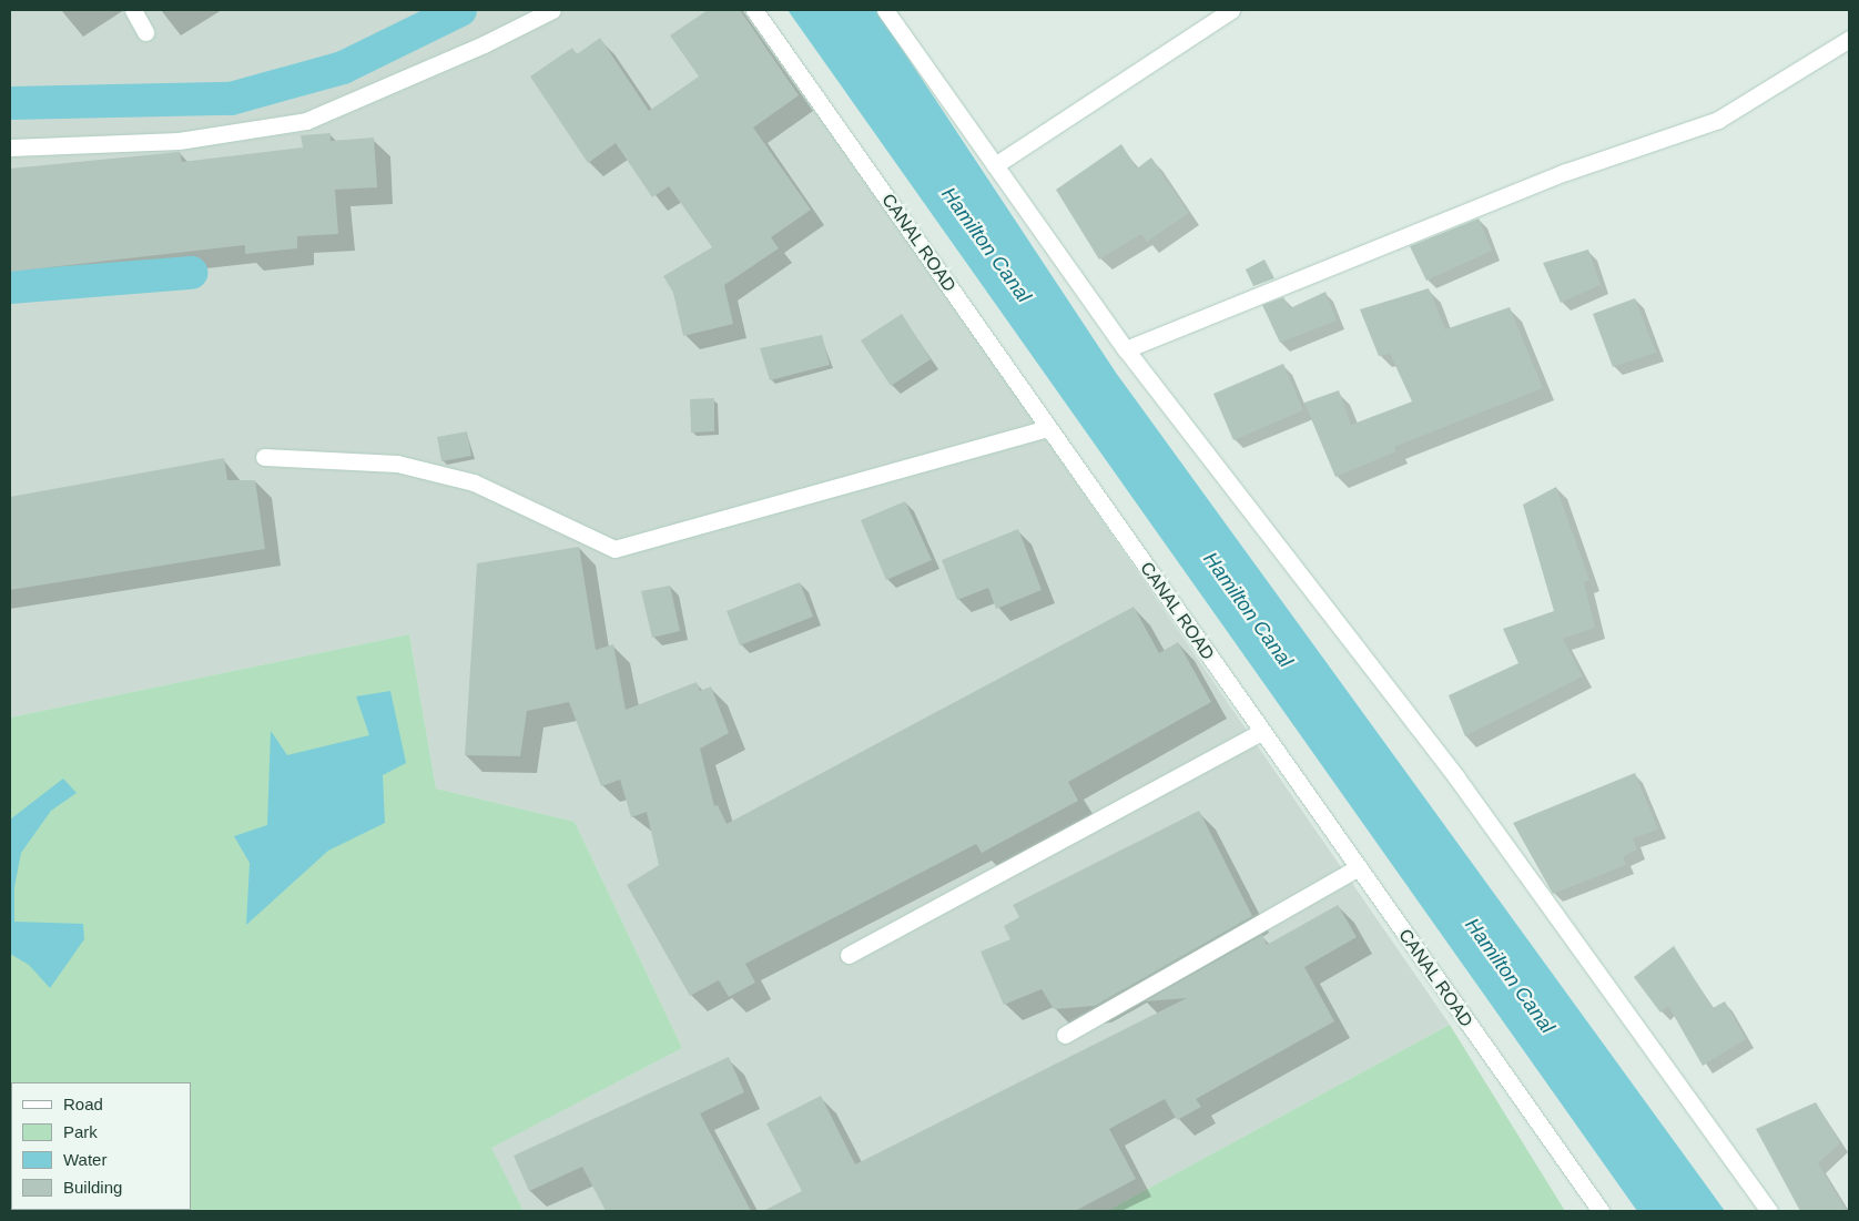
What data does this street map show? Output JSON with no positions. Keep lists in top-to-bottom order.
{
  "streets": {
    "street": ["CANAL ROAD"]
  },
  "water": ["Hamilton Canal"],
  "legend": [
    "Road",
    "Park",
    "Water",
    "Building"
  ]
}
